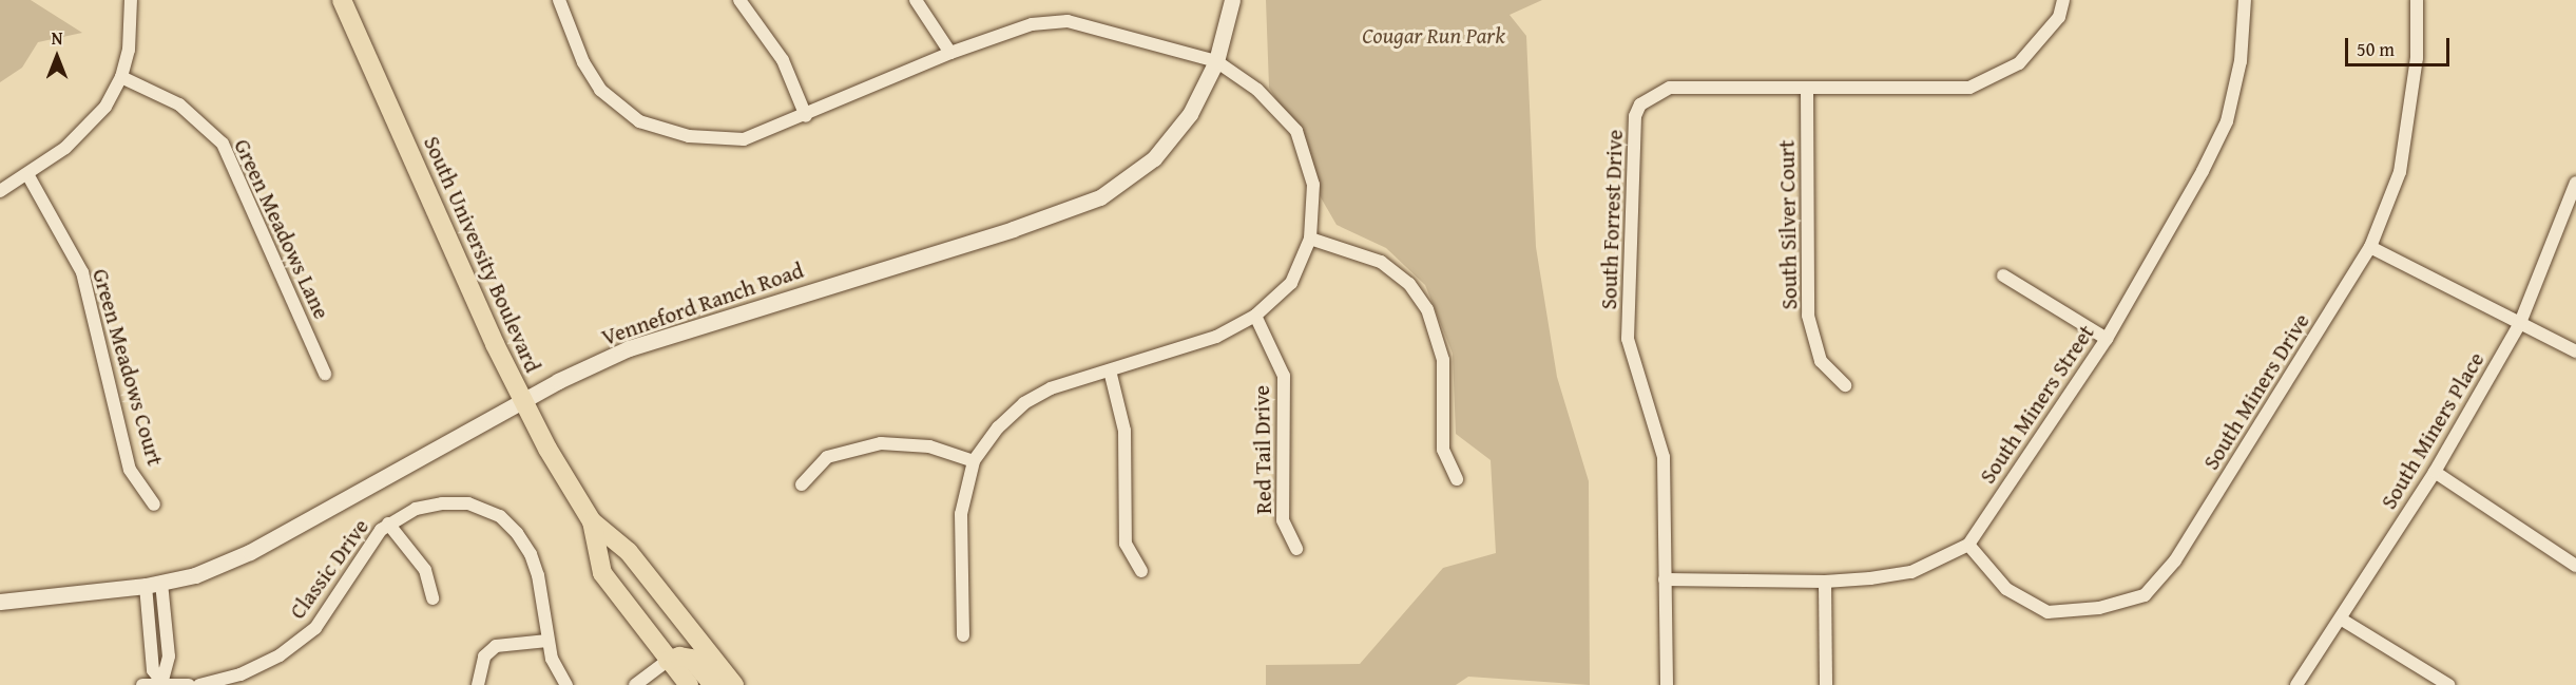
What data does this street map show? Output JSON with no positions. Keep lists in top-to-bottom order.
{
  "streets": {
    "main road": ["South University Boulevard"],
    "street": [
      "South Forrest Drive",
      "South Silver Court",
      "Green Meadows Lane",
      "Venneford Ranch Road",
      "Green Meadows Court",
      "South Miners Drive",
      "South Miners Street",
      "South Miners Place",
      "Red Tail Drive",
      "Classic Drive"
    ]
  },
  "crossings": [
    ["South Forrest Drive", "South Silver Court"],
    ["South University Boulevard", "Venneford Ranch Road"],
    ["South Miners Drive", "South Miners Street"]
  ],
  "parks": ["Cougar Run Park"],
  "scale_bar": "50 m",
  "north": "top"
}
